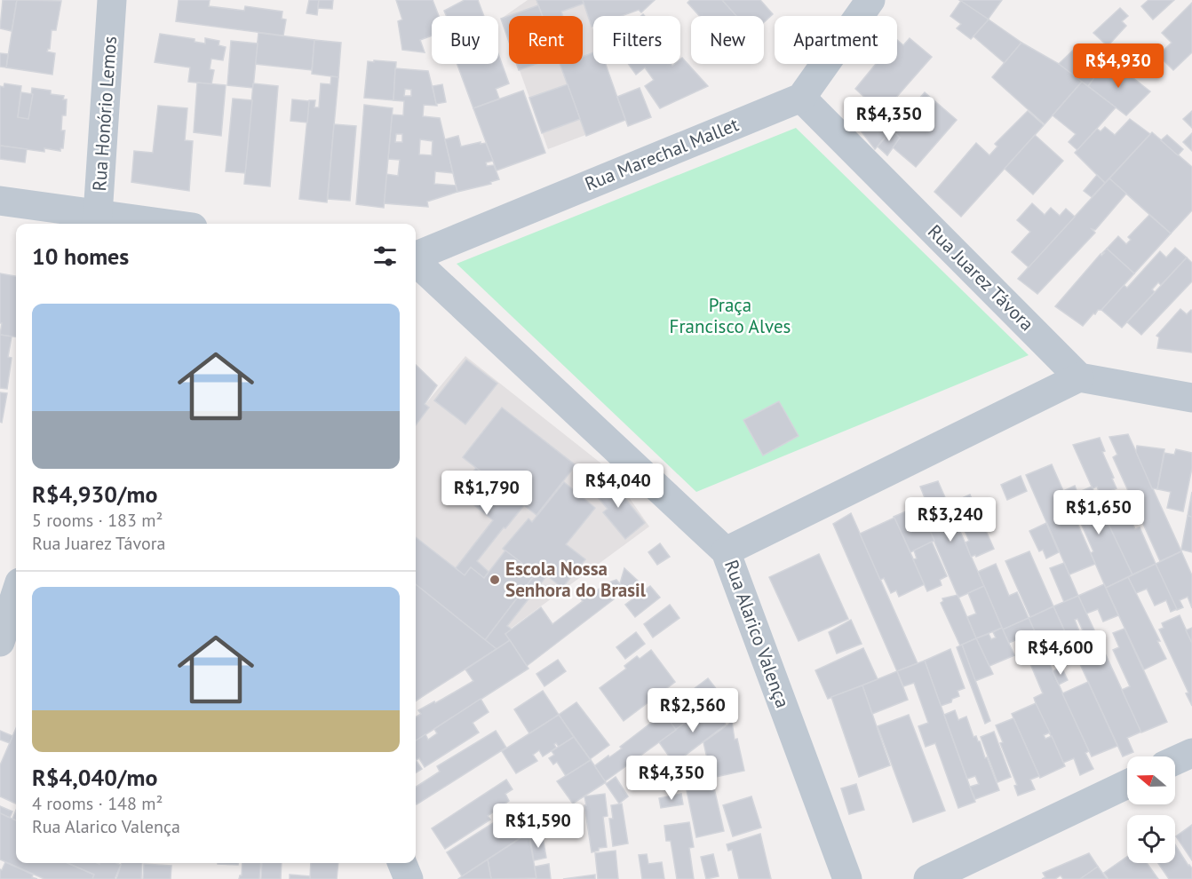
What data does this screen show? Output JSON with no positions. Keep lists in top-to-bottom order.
{
  "streets": {
    "street": [
      "Rua Honório Lemos",
      "Rua Marechal Mallet",
      "Rua Juarez Távora",
      "Rua Alarico Valença"
    ]
  },
  "crossings": [
    ["Rua Marechal Mallet", "Rua Juarez Távora"]
  ],
  "parks": ["Praça Francisco Alves"],
  "places": ["Escola Nossa Senhora do Brasil"],
  "north": "left",
  "page": {
    "chip": [
      "Buy",
      "Rent",
      "Filters",
      "New",
      "Apartment"
    ],
    "price": [
      "R$4,930",
      "R$4,350",
      "R$4,040",
      "R$1,790",
      "R$1,650",
      "R$3,240",
      "R$4,600",
      "R$2,560",
      "R$4,350",
      "R$1,590"
    ],
    "heading": "10 homes",
    "list": [
      {
        "name": "R$4,930/mo",
        "note": "5 rooms · 183 m² · Rua Juarez Távora"
      },
      {
        "name": "R$4,040/mo",
        "note": "4 rooms · 148 m² · Rua Alarico Valença"
      }
    ]
  }
}
